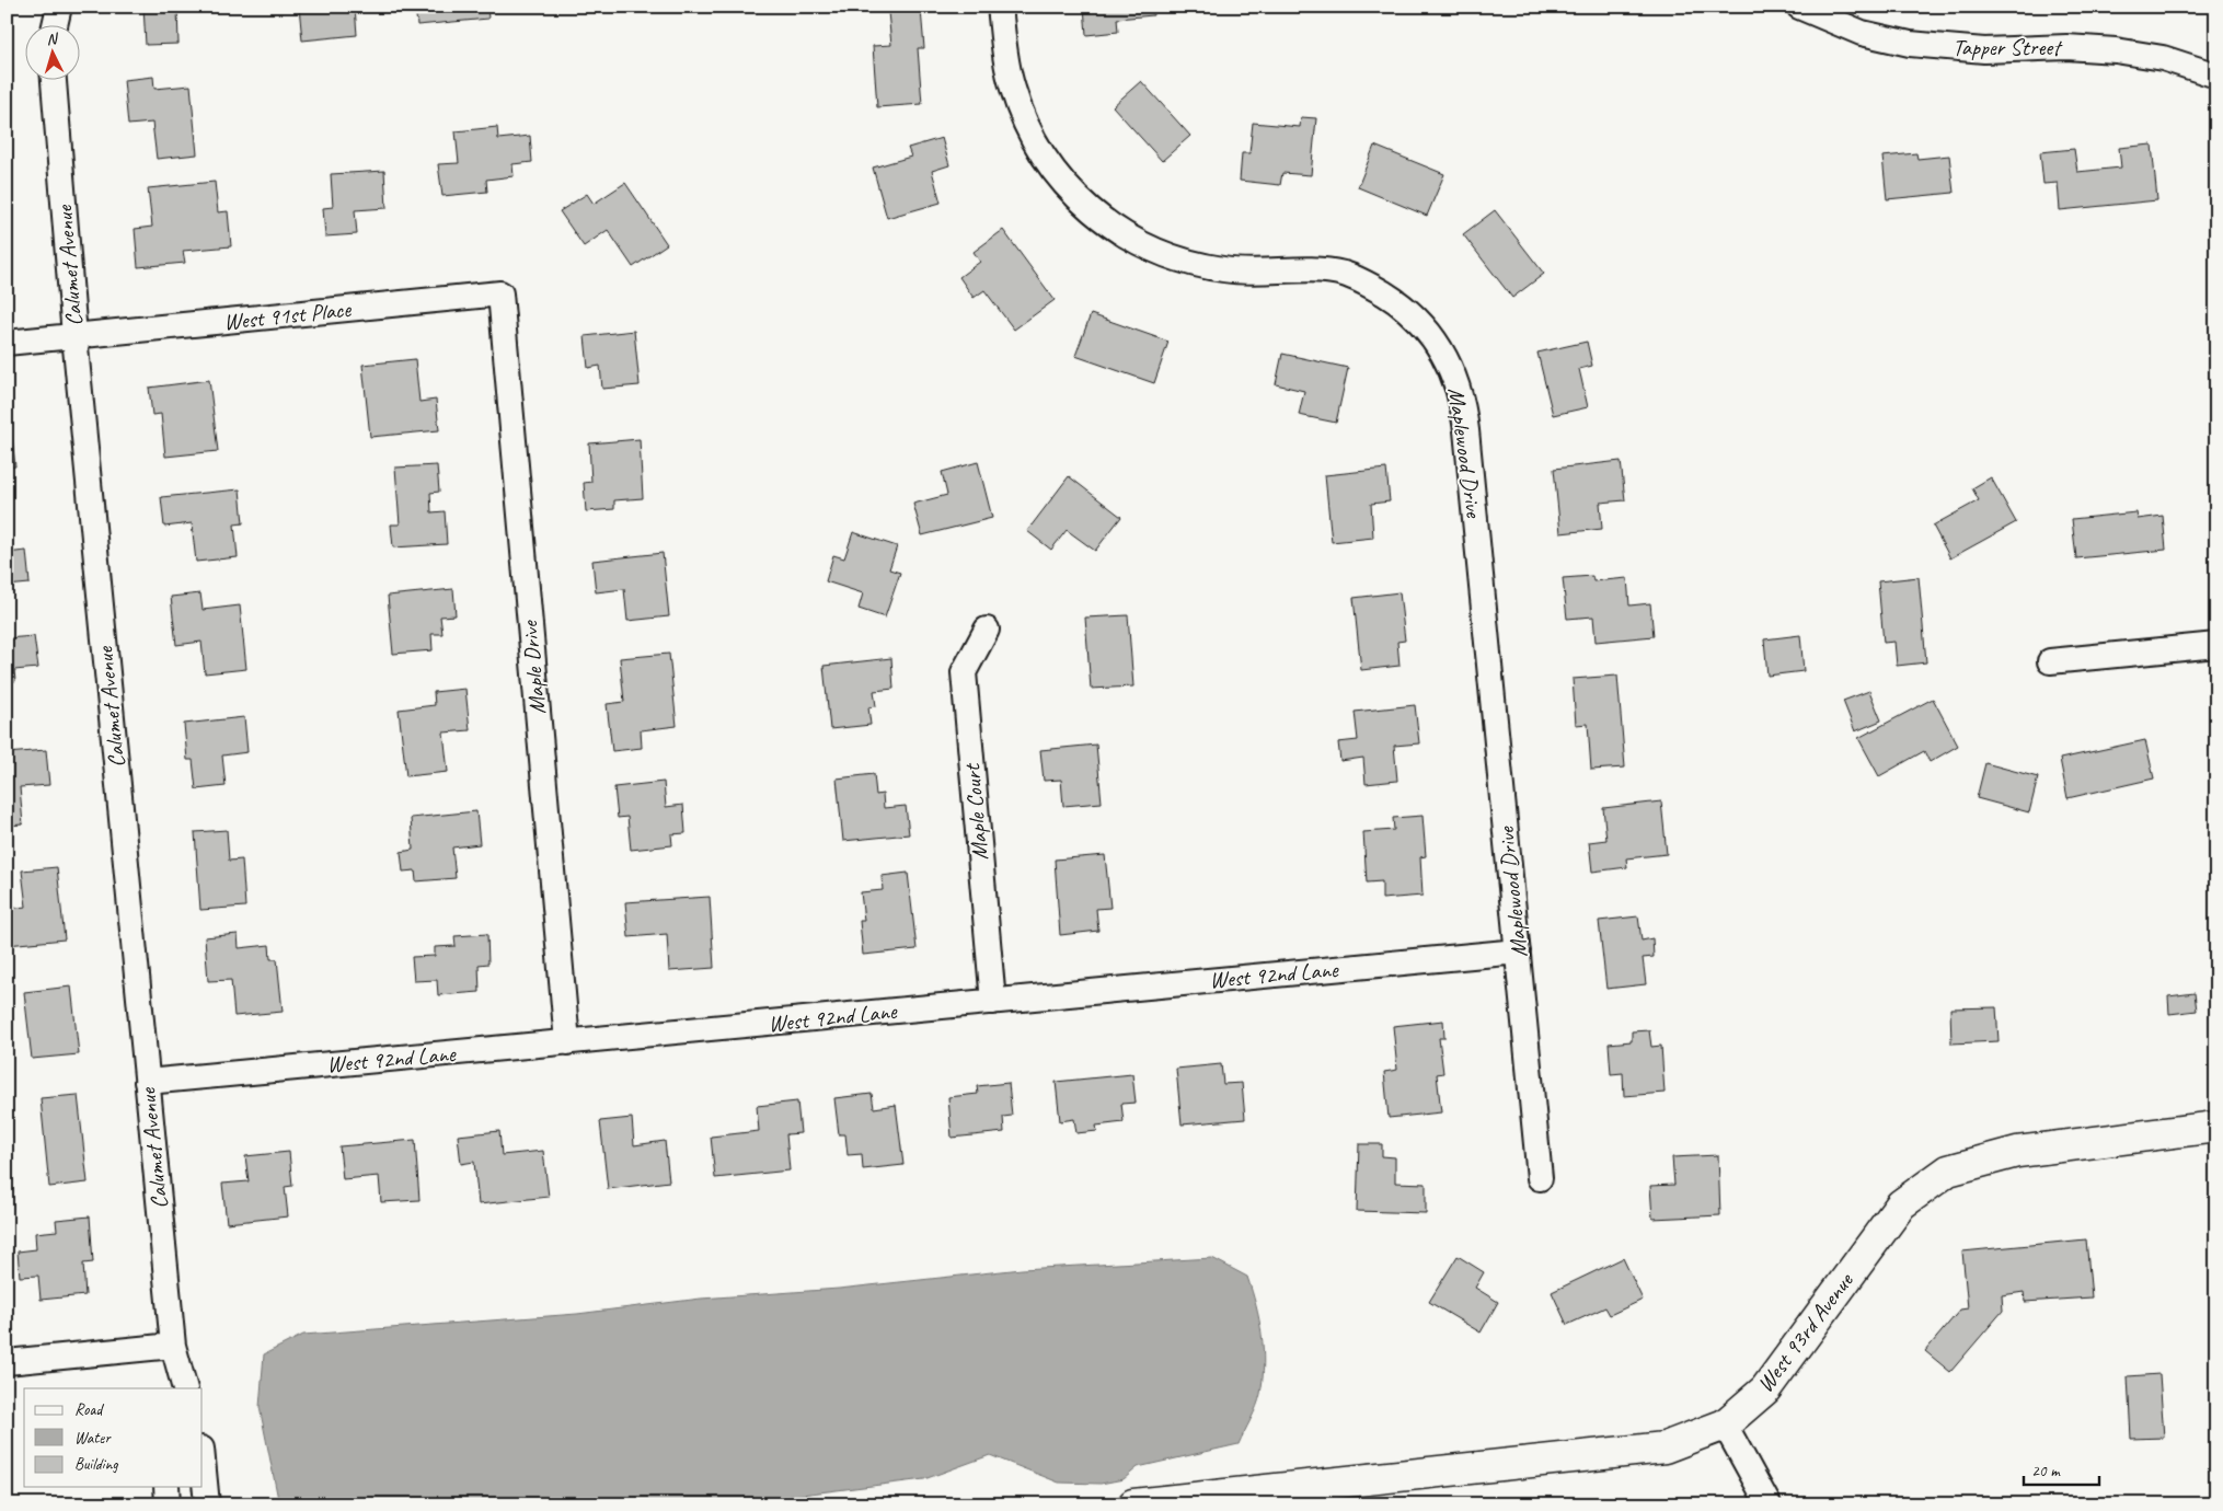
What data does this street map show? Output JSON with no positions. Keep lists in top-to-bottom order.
{
  "streets": {
    "street": [
      "Tapper Street",
      "Calumet Avenue",
      "West 91st Place",
      "Maplewood Drive",
      "Maple Drive",
      "Maple Court",
      "West 92nd Lane",
      "West 93rd Avenue"
    ]
  },
  "crossings": [
    ["Calumet Avenue", "West 91st Place"],
    ["Calumet Avenue", "West 92nd Lane"],
    ["West 91st Place", "Maple Drive"],
    ["Maplewood Drive", "West 92nd Lane"],
    ["Maple Drive", "West 92nd Lane"],
    ["Maple Court", "West 92nd Lane"]
  ],
  "legend": ["Road", "Water", "Building"],
  "scale_bar": "20 m",
  "north": "top"
}
